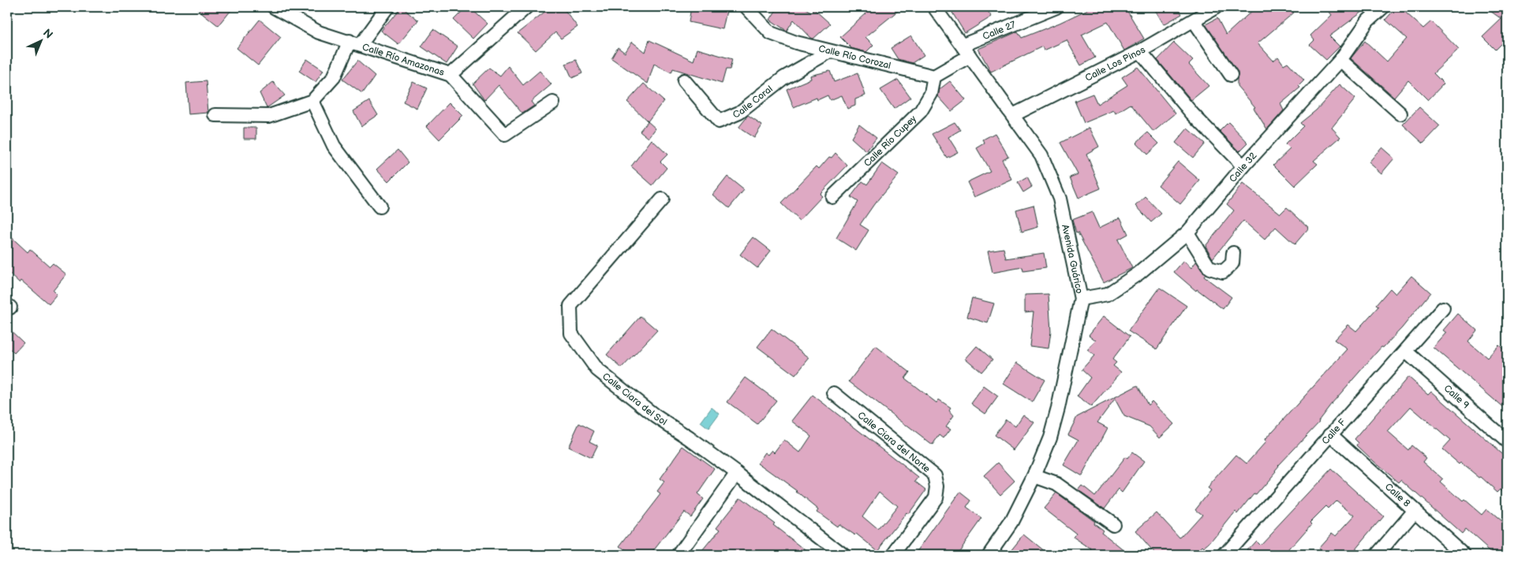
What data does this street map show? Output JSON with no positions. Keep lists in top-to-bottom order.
{
  "streets": {
    "street": [
      "Calle 27",
      "Calle Río Corozal",
      "Calle Río Amazonas",
      "Calle Los Pinos",
      "Calle Coral",
      "Calle Río Cupey",
      "Calle 32",
      "Avenida Guárico",
      "Calle 9",
      "Calle Ciara del Sol",
      "Calle F",
      "Calle Ciara del Norte",
      "Calle 8"
    ]
  },
  "crossings": [
    ["Calle 27", "Avenida Guárico"],
    ["Calle Río Corozal", "Calle Coral"],
    ["Calle Río Corozal", "Calle Río Cupey"],
    ["Calle Los Pinos", "Avenida Guárico"],
    ["Calle 32", "Avenida Guárico"],
    ["Calle 9", "Calle F"],
    ["Calle F", "Calle 8"]
  ],
  "north": "top right"
}
